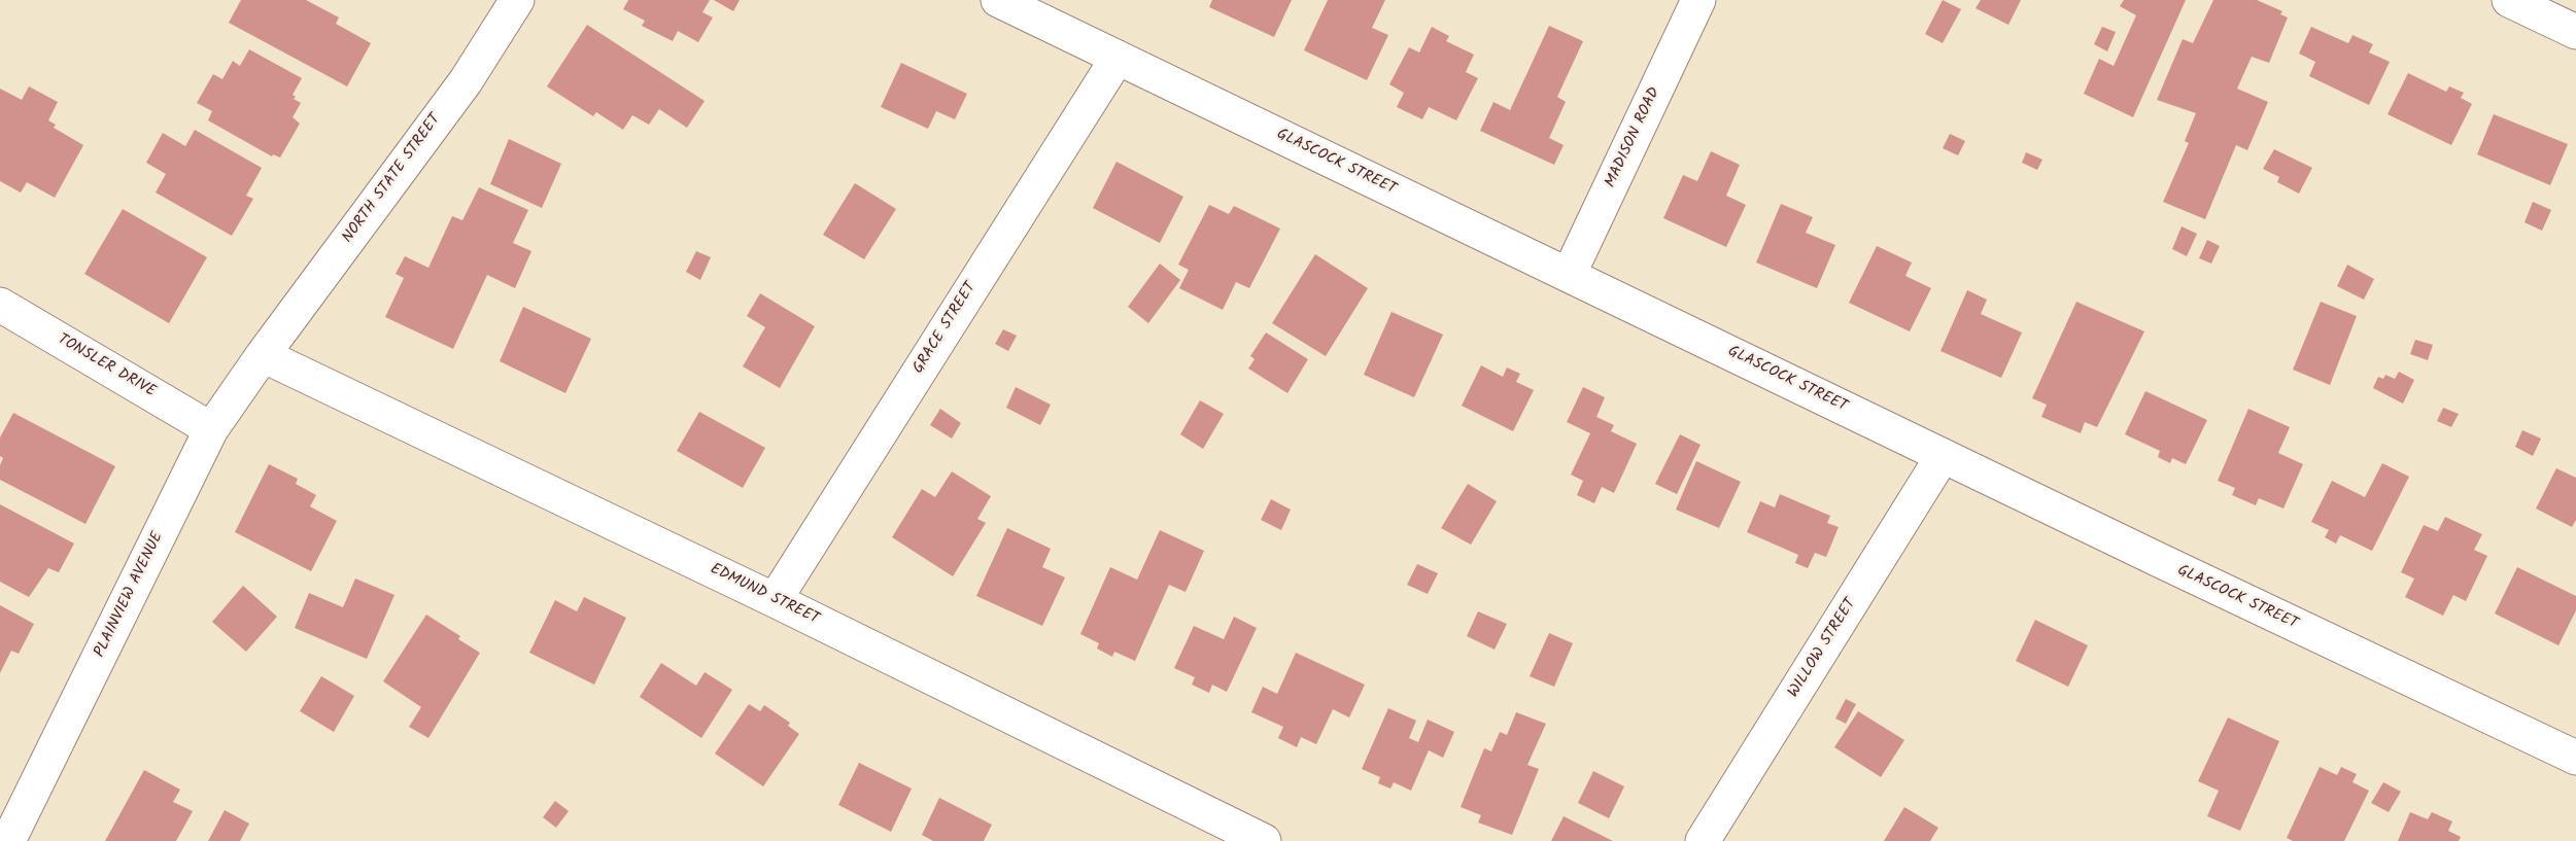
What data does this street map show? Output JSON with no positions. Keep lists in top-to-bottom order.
{
  "streets": {
    "street": [
      "MADISON ROAD",
      "GLASCOCK STREET",
      "NORTH STATE STREET",
      "GRACE STREET",
      "TONSLER DRIVE",
      "PLAINVIEW AVENUE",
      "EDMUND STREET",
      "WILLOW STREET"
    ]
  },
  "crossings": [
    ["MADISON ROAD", "GLASCOCK STREET"],
    ["GLASCOCK STREET", "GRACE STREET"],
    ["GLASCOCK STREET", "WILLOW STREET"],
    ["NORTH STATE STREET", "PLAINVIEW AVENUE"],
    ["NORTH STATE STREET", "EDMUND STREET"],
    ["GRACE STREET", "EDMUND STREET"],
    ["TONSLER DRIVE", "PLAINVIEW AVENUE"],
    ["PLAINVIEW AVENUE", "EDMUND STREET"]
  ]
}
